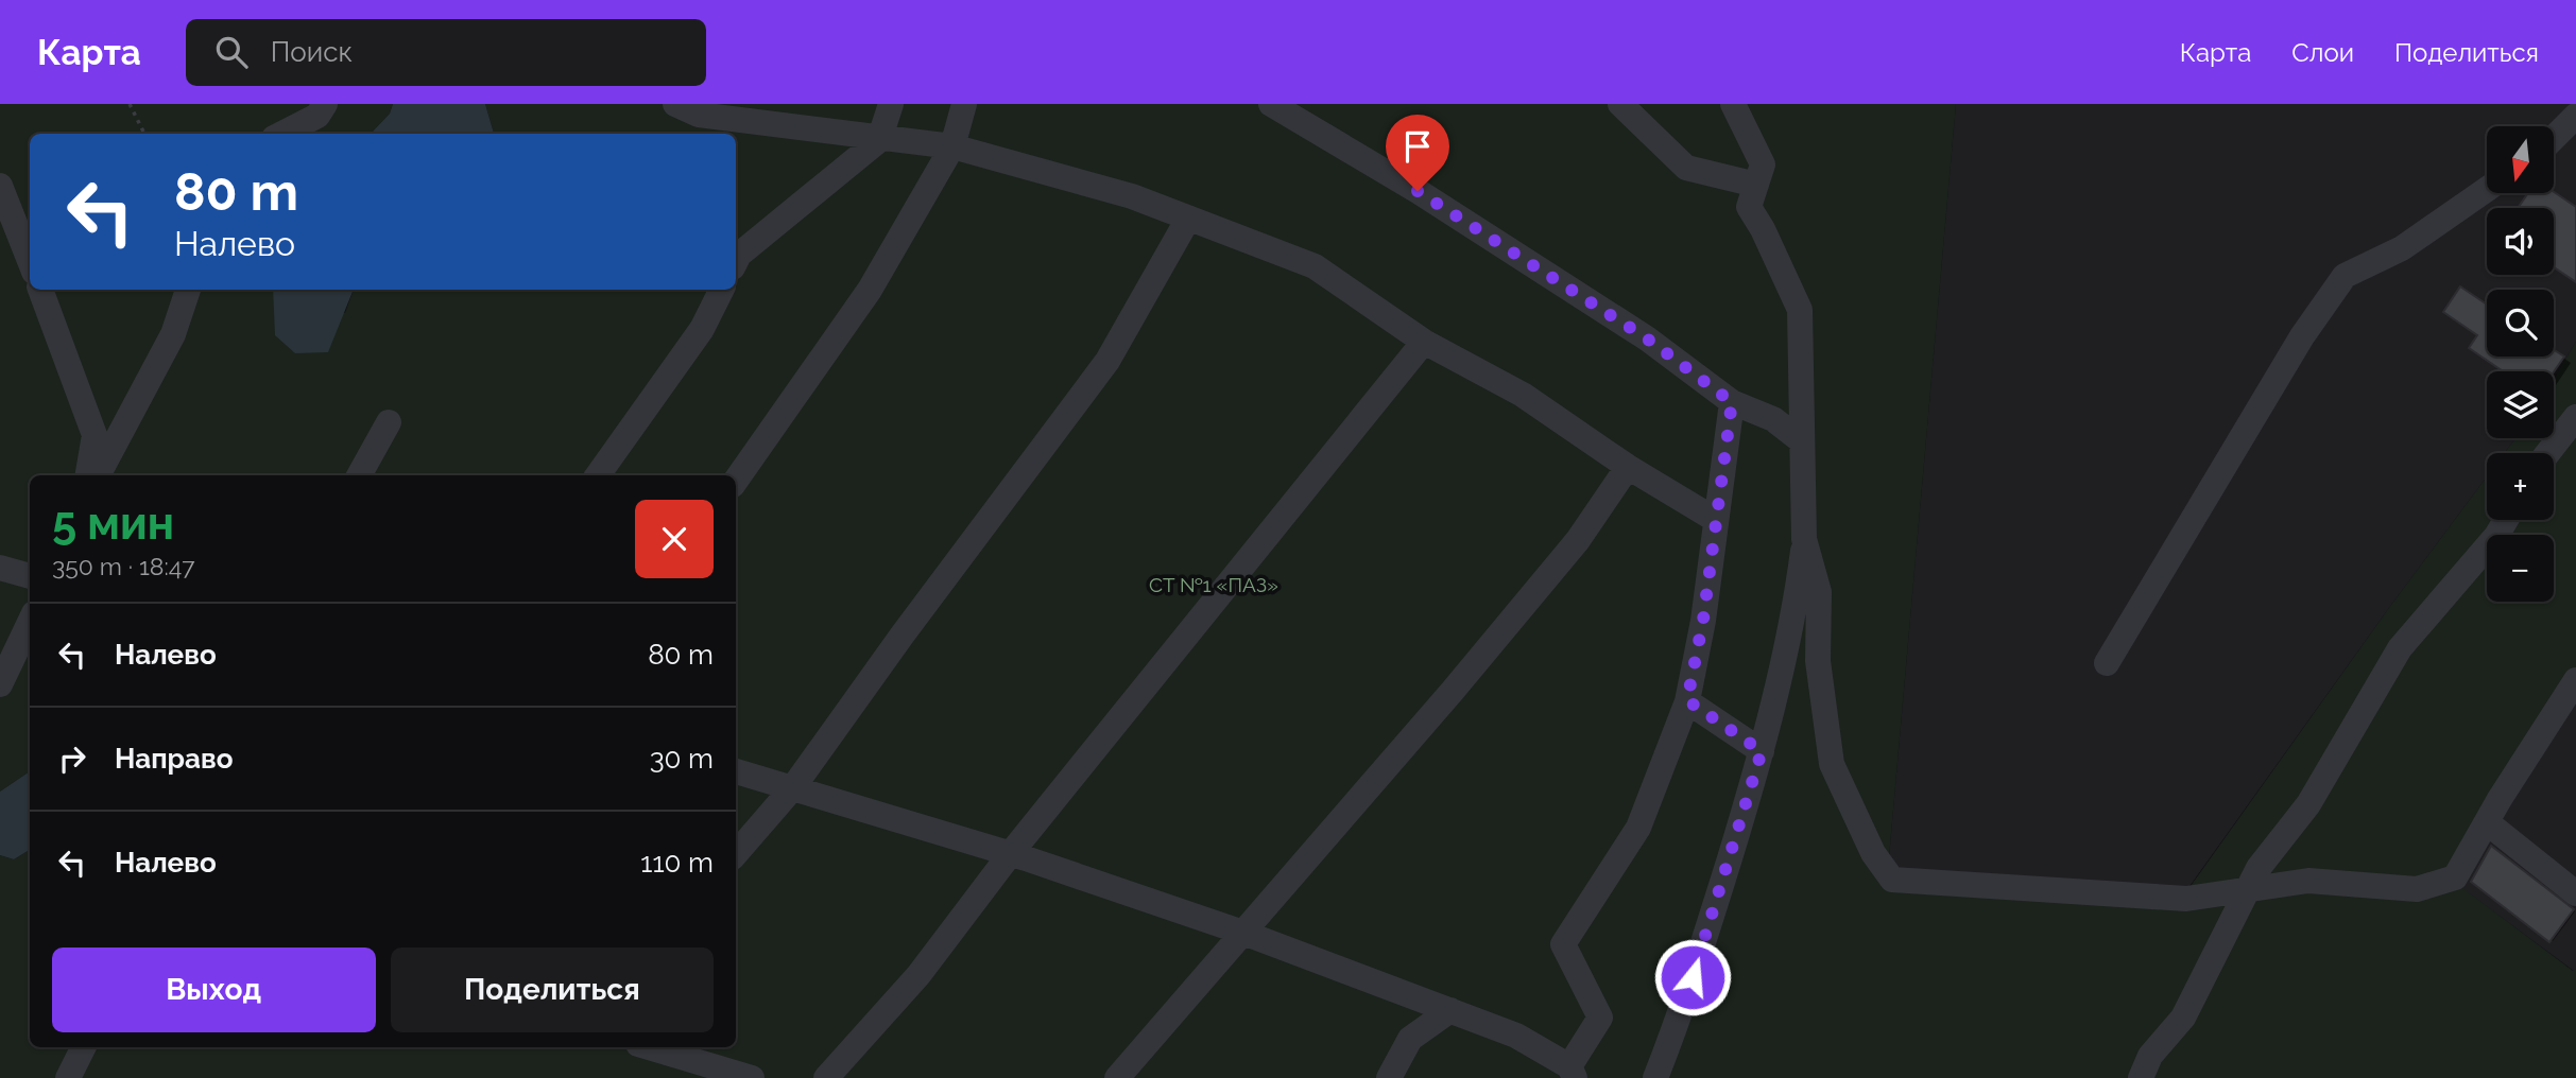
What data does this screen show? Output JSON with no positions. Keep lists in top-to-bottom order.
{
  "parks": ["СТ №1 «ПАЗ»"],
  "north": "bottom",
  "page": {
    "header": "Карта",
    "search": "Поиск",
    "nav": ["Карта", "Слои", "Поделиться"],
    "map_buttons": ["+", "−"],
    "turn": ["80 m", "Налево"],
    "heading": ["5 мин", "350 m · 18:47"],
    "list": [
      {
        "name": "Налево",
        "value": "80 m"
      },
      {
        "name": "Направо",
        "value": "30 m"
      },
      {
        "name": "Налево",
        "value": "110 m"
      }
    ],
    "buttons": ["Выход", "Поделиться"]
  }
}
